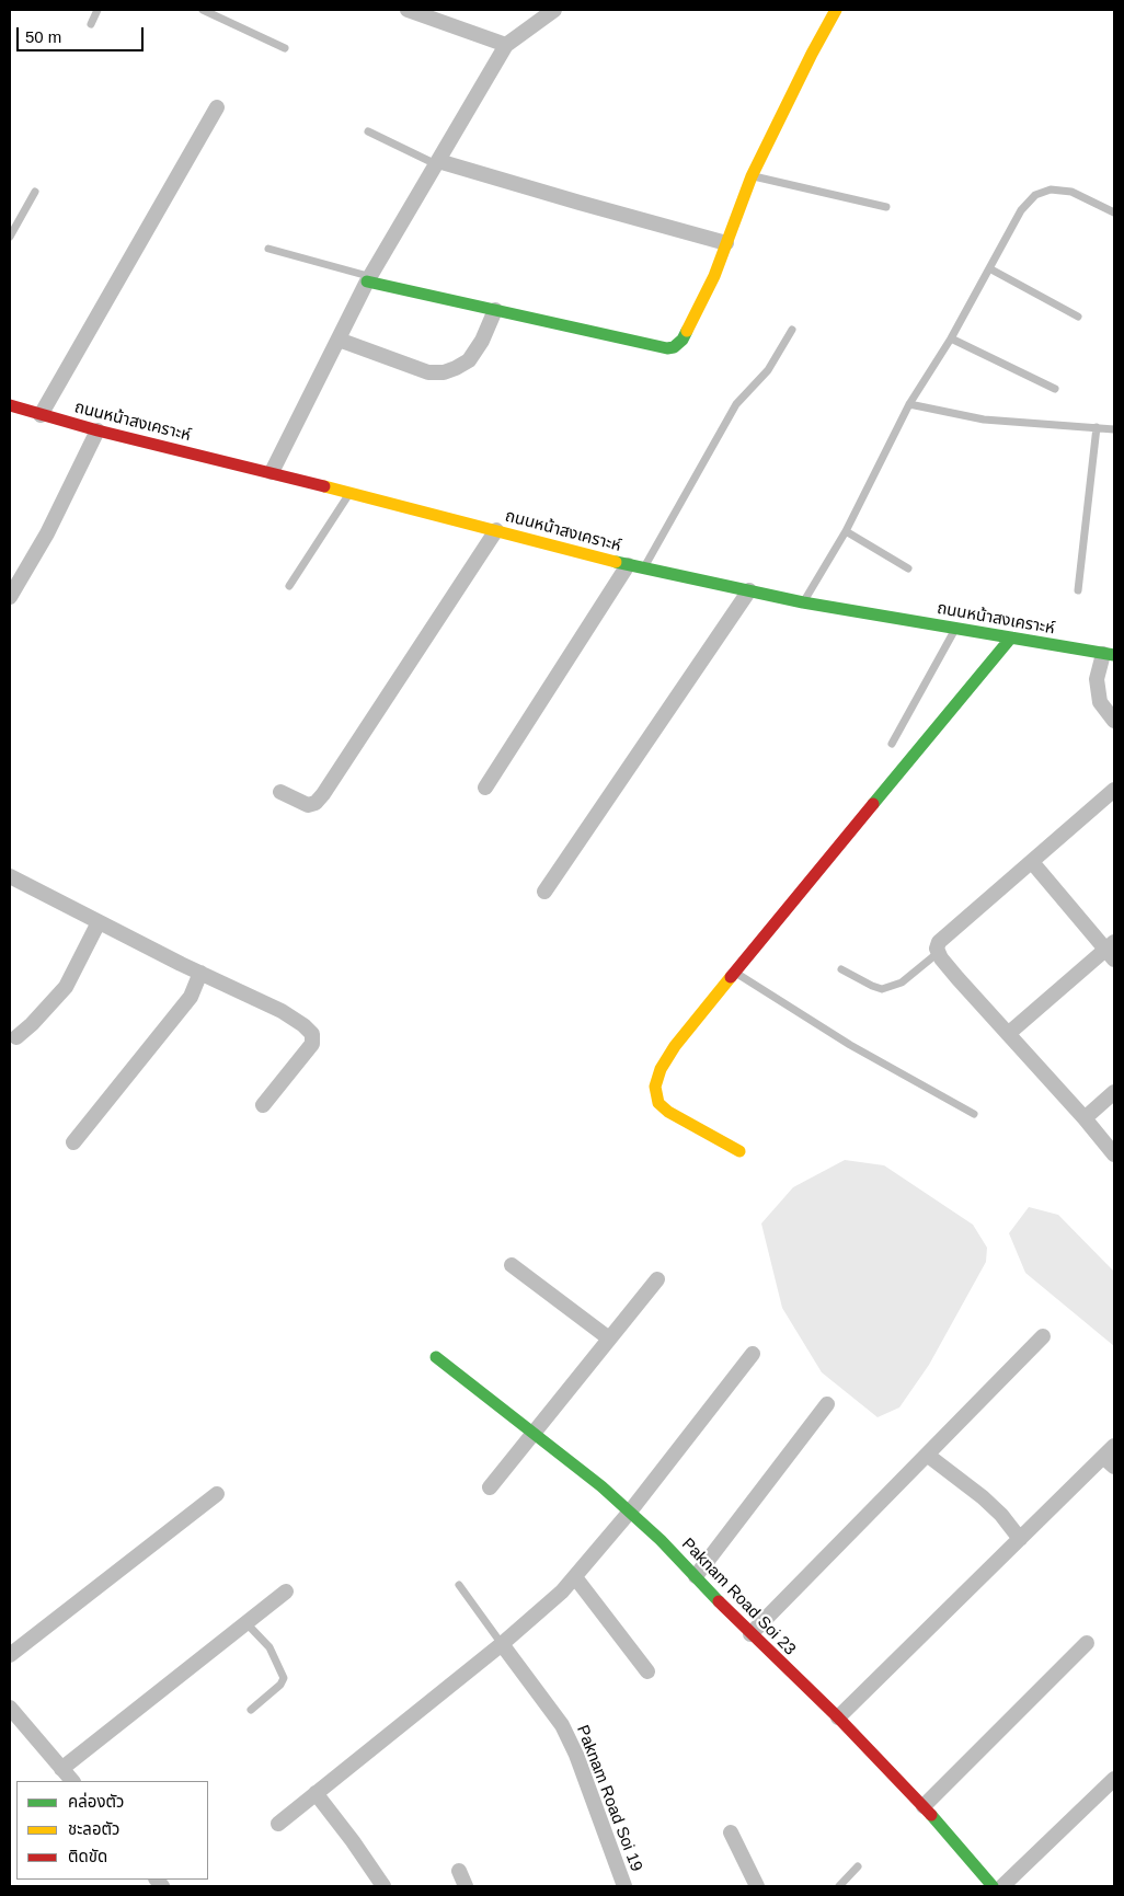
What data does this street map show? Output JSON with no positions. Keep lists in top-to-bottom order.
{
  "streets": {
    "street": ["ถนนหน้าสงเคราะห์", "Paknam Road Soi 23", "Paknam Road Soi 19"]
  },
  "legend": ["คล่องตัว", "ชะลอตัว", "ติดขัด"],
  "scale_bar": "50 m"
}
